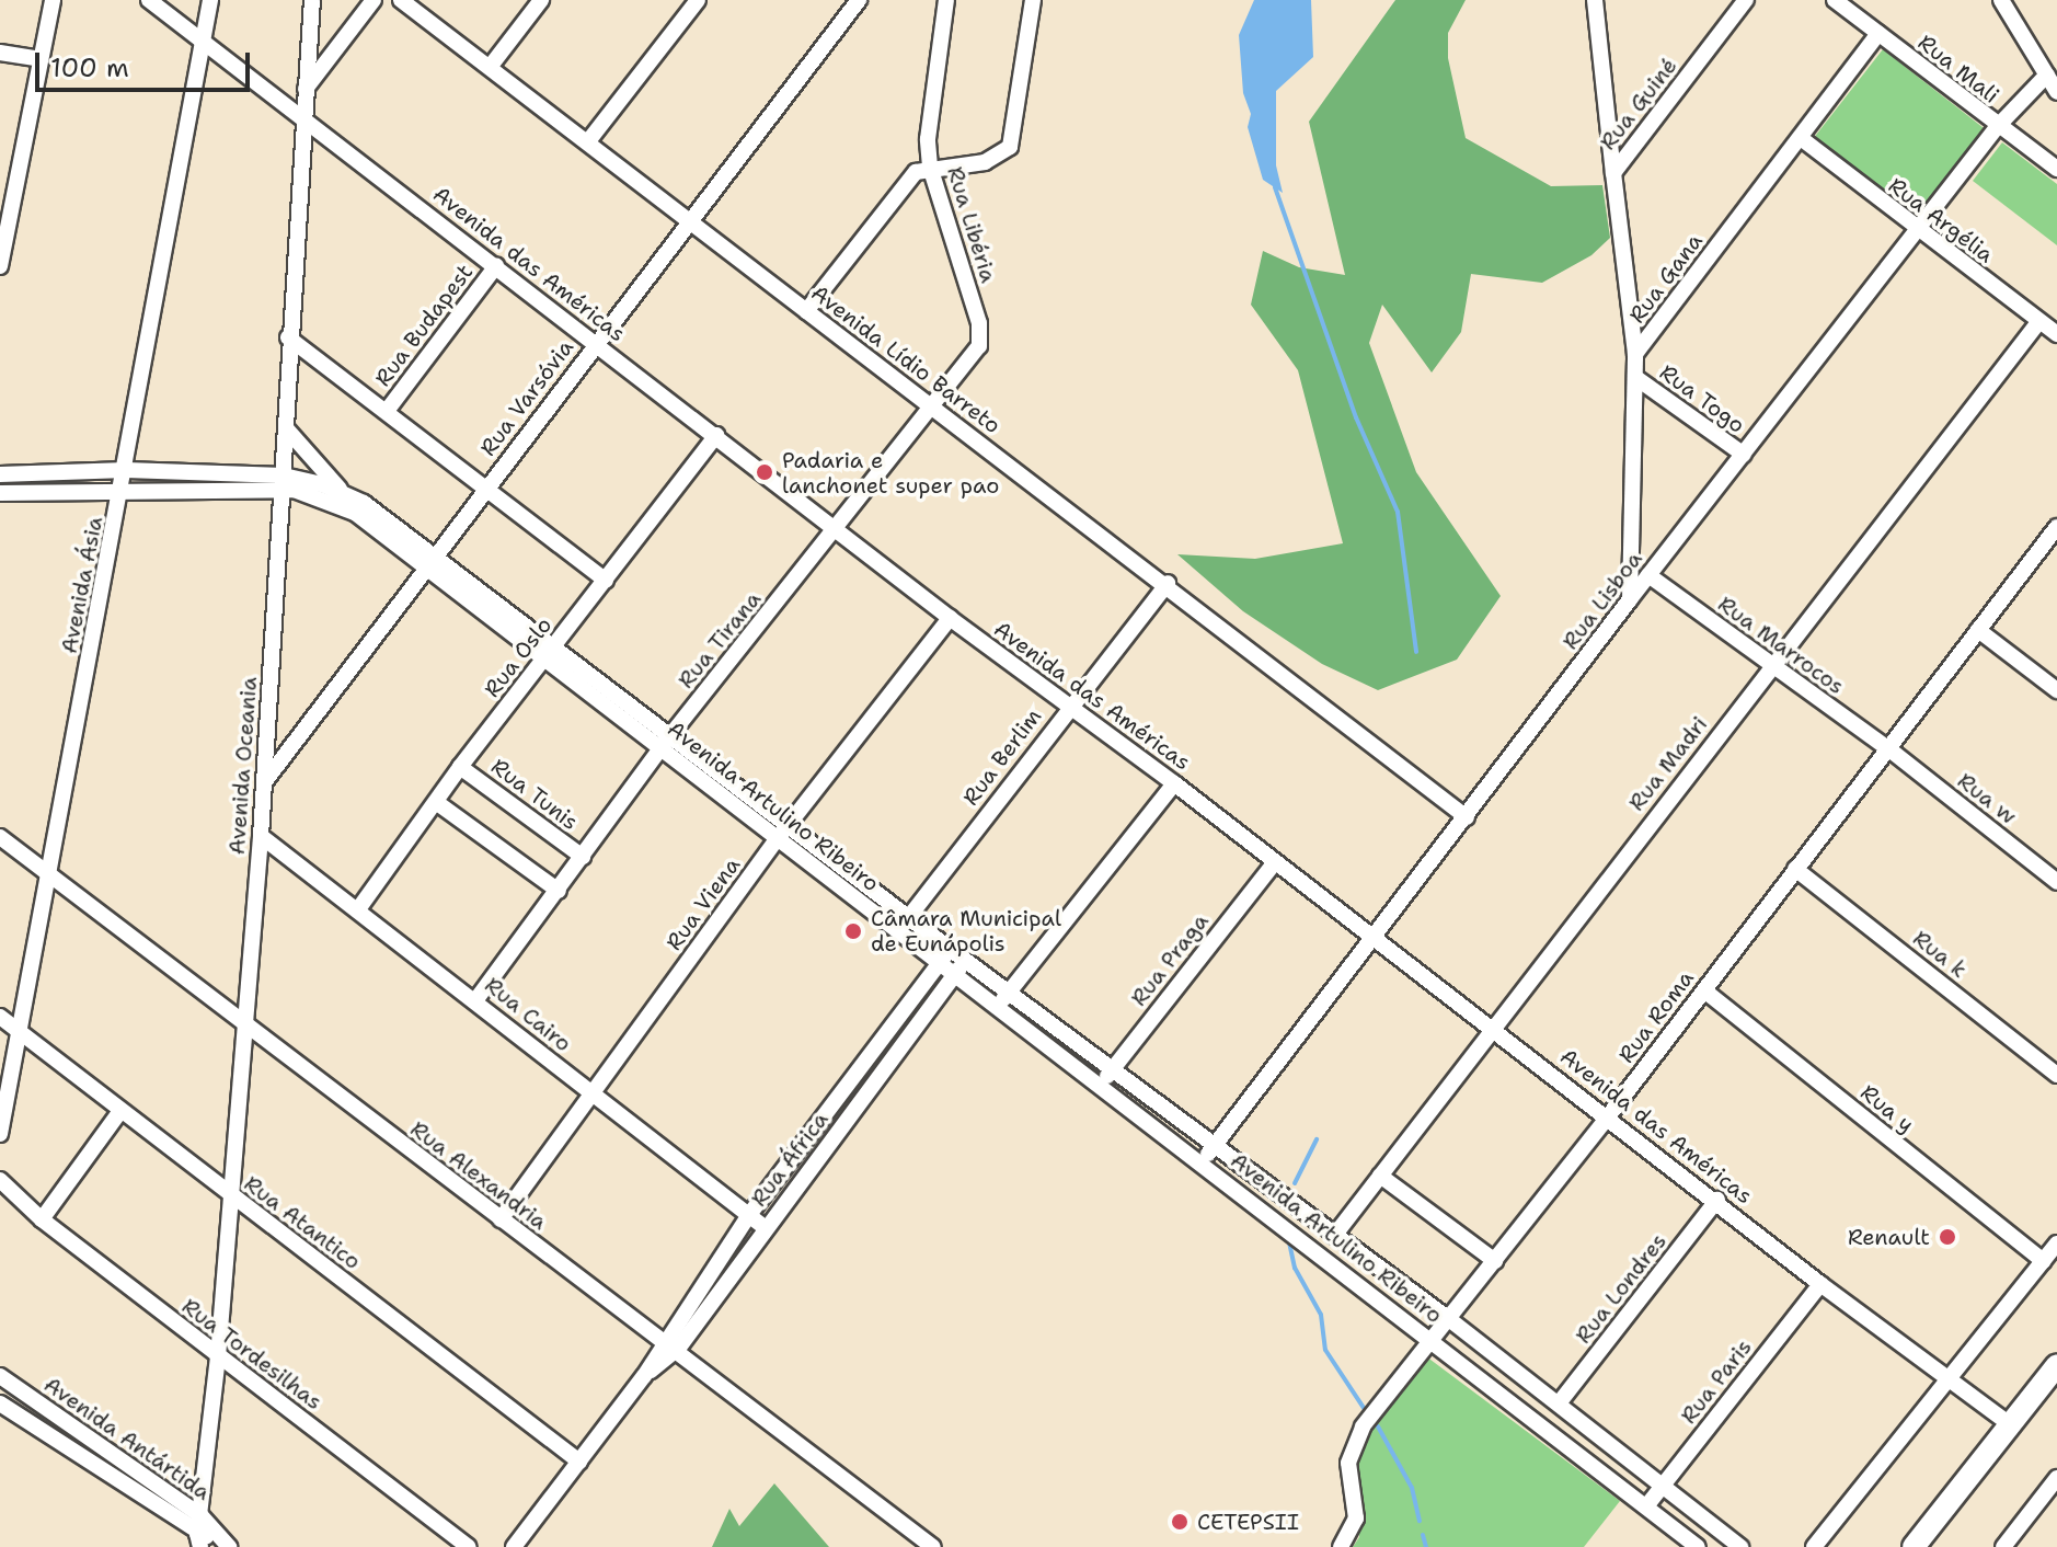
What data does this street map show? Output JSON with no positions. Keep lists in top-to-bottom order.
{
  "streets": {
    "street": [
      "Rua Mali",
      "Rua Guiné",
      "Rua Argélia",
      "Rua Libéria",
      "Avenida das Américas",
      "Rua Gana",
      "Rua Budapest",
      "Avenida Lídio Barreto",
      "Rua Varsóvia",
      "Rua Togo",
      "Avenida Ásia",
      "Rua Lisboa",
      "Rua Tirana",
      "Rua Marrocos",
      "Rua Oslo",
      "Rua Berlim",
      "Rua Madri",
      "Avenida Oceania",
      "Rua Tunis",
      "Rua w",
      "Avenida Artulino Ribeiro",
      "Rua Viena",
      "Rua k",
      "Rua Praga",
      "Rua Cairo",
      "Rua Roma",
      "Rua y",
      "Rua África",
      "Rua Alexandria",
      "Rua Atantico",
      "Rua Londres",
      "Rua Tordesilhas",
      "Rua Paris",
      "Avenida Antártida"
    ]
  },
  "crossings": [
    ["Rua Mali", "Rua Gana"],
    ["Rua Mali", "Rua Lisboa"],
    ["Rua Guiné", "Rua Gana"],
    ["Rua Argélia", "Rua Gana"],
    ["Rua Argélia", "Rua Lisboa"],
    ["Rua Argélia", "Rua Madri"],
    ["Rua Libéria", "Rua Tirana"],
    ["Avenida das Américas", "Rua Budapest"],
    ["Avenida das Américas", "Rua Varsóvia"],
    ["Avenida das Américas", "Avenida Ásia"],
    ["Avenida das Américas", "Rua Lisboa"],
    ["Avenida das Américas", "Rua Tirana"],
    ["Avenida das Américas", "Rua Oslo"],
    ["Avenida das Américas", "Rua Berlim"],
    ["Avenida das Américas", "Rua Madri"],
    ["Avenida das Américas", "Avenida Oceania"],
    ["Avenida das Américas", "Rua Viena"],
    ["Avenida das Américas", "Rua Praga"],
    ["Avenida das Américas", "Rua Roma"],
    ["Avenida das Américas", "Rua Londres"],
    ["Avenida das Américas", "Rua Paris"],
    ["Rua Gana", "Rua Togo"],
    ["Rua Gana", "Rua Lisboa"],
    ["Avenida Lídio Barreto", "Rua Varsóvia"],
    ["Avenida Lídio Barreto", "Rua Lisboa"],
    ["Avenida Lídio Barreto", "Rua Tirana"],
    ["Avenida Lídio Barreto", "Rua Berlim"],
    ["Rua Varsóvia", "Avenida Oceania"],
    ["Rua Varsóvia", "Avenida Artulino Ribeiro"],
    ["Rua Togo", "Rua Lisboa"],
    ["Avenida Ásia", "Avenida Artulino Ribeiro"],
    ["Avenida Ásia", "Rua Alexandria"],
    ["Avenida Ásia", "Rua Atantico"],
    ["Rua Lisboa", "Rua Marrocos"],
    ["Rua Lisboa", "Avenida Artulino Ribeiro"],
    ["Rua Tirana", "Rua Tunis"],
    ["Rua Tirana", "Avenida Artulino Ribeiro"],
    ["Rua Tirana", "Rua Cairo"],
    ["Rua Marrocos", "Rua Madri"],
    ["Rua Marrocos", "Rua w"],
    ["Rua Marrocos", "Rua Roma"],
    ["Rua Oslo", "Rua Tunis"],
    ["Rua Oslo", "Avenida Artulino Ribeiro"],
    ["Rua Oslo", "Rua Cairo"],
    ["Rua Berlim", "Avenida Artulino Ribeiro"],
    ["Rua Madri", "Avenida Artulino Ribeiro"],
    ["Avenida Oceania", "Avenida Artulino Ribeiro"],
    ["Avenida Oceania", "Rua Cairo"],
    ["Avenida Oceania", "Rua Alexandria"],
    ["Avenida Oceania", "Rua Atantico"],
    ["Avenida Oceania", "Rua Tordesilhas"],
    ["Avenida Oceania", "Avenida Antártida"],
    ["Rua w", "Rua Roma"],
    ["Avenida Artulino Ribeiro", "Rua Viena"],
    ["Avenida Artulino Ribeiro", "Rua Praga"],
    ["Avenida Artulino Ribeiro", "Rua Roma"],
    ["Avenida Artulino Ribeiro", "Rua África"],
    ["Avenida Artulino Ribeiro", "Rua Londres"],
    ["Avenida Artulino Ribeiro", "Rua Paris"],
    ["Rua Viena", "Rua Cairo"],
    ["Rua Viena", "Rua Alexandria"],
    ["Rua k", "Rua Roma"],
    ["Rua Cairo", "Rua África"],
    ["Rua Roma", "Rua y"],
    ["Rua África", "Rua Alexandria"],
    ["Rua África", "Rua Atantico"]
  ],
  "places": [
    "Padaria e lanchonet super pao",
    "Câmara Municipal de Eunápolis",
    "Renault",
    "CETEPSII"
  ],
  "scale_bar": "100 m"
}
